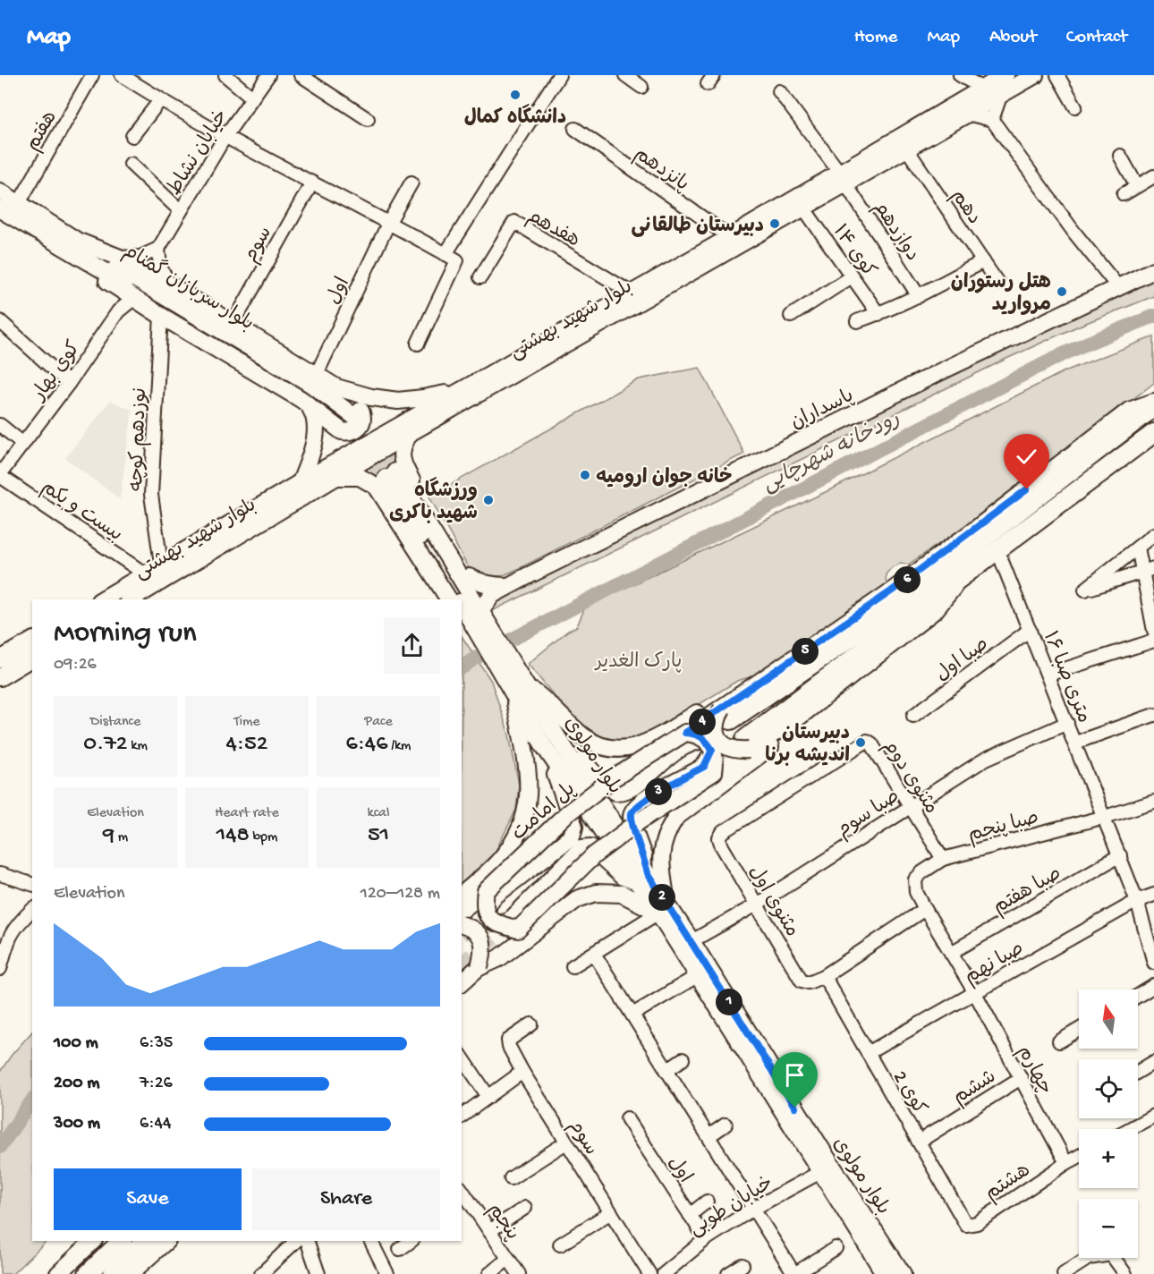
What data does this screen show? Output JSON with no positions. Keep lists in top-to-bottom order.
{
  "streets": {
    "main road": [
      "بلوار سربازان گمنام",
      "بلوار شهید بهشتی",
      "پاسداران",
      "بلوار مولوی",
      "پل امامت"
    ],
    "street": [
      "هفتم",
      "خیابان نشاط",
      "پانزدهم",
      "دهم",
      "هفدهم",
      "دوازدهم",
      "سوم",
      "کوی ۱۴",
      "اول",
      "کوی بهار",
      "نوزدهم کوچه",
      "بیست و یکم",
      "صبا اول",
      "۱۶ متری صبا",
      "مثنوی دوم",
      "صبا سوم",
      "صبا پنجم",
      "صبا هفتم",
      "مثنوی اول",
      "صبا نهم",
      "چهارم",
      "ششم",
      "کوی 2",
      "هشتم",
      "خیابان طوبی",
      "پنجم"
    ]
  },
  "crossings": [
    ["هفتم", "بلوار سربازان گمنام"],
    ["پانزدهم", "بلوار شهید بهشتی"],
    ["دهم", "بلوار شهید بهشتی"],
    ["هفدهم", "بلوار شهید بهشتی"],
    ["دوازدهم", "بلوار شهید بهشتی"],
    ["کوی ۱۴", "بلوار شهید بهشتی"],
    ["اول", "خیابان طوبی"],
    ["بلوار شهید بهشتی", "نوزدهم کوچه"],
    ["بلوار شهید بهشتی", "بیست و یکم"],
    ["کوی بهار", "بیست و یکم"],
    ["صبا اول", "۱۶ متری صبا"],
    ["۱۶ متری صبا", "صبا سوم"],
    ["۱۶ متری صبا", "صبا پنجم"],
    ["۱۶ متری صبا", "صبا هفتم"],
    ["۱۶ متری صبا", "صبا نهم"],
    ["بلوار مولوی", "صبا سوم"],
    ["بلوار مولوی", "خیابان طوبی"],
    ["مثنوی دوم", "صبا سوم"],
    ["مثنوی دوم", "صبا پنجم"],
    ["مثنوی دوم", "مثنوی اول"],
    ["صبا سوم", "مثنوی اول"],
    ["صبا پنجم", "چهارم"],
    ["صبا هفتم", "چهارم"],
    ["مثنوی اول", "کوی 2"],
    ["صبا نهم", "چهارم"],
    ["صبا نهم", "کوی 2"],
    ["چهارم", "ششم"],
    ["چهارم", "هشتم"],
    ["ششم", "کوی 2"],
    ["کوی 2", "هشتم"]
  ],
  "water": ["رودخانه شهرچایی"],
  "parks": ["پارک الغدیر"],
  "places": [
    "دانشگاه کمال",
    "دبیرستان طالقانی",
    "هتل رستوران مروارید",
    "خانه جوان ارومیه",
    "ورزشگاه شهید باکری",
    "دبیرستان اندیشه برنا"
  ],
  "north": "top",
  "page": {
    "header": "Map",
    "nav": [
      "Home",
      "Map",
      "About",
      "Contact"
    ],
    "pins": [
      "6",
      "5",
      "4",
      "3",
      "2",
      "1"
    ],
    "heading": ["Morning run", "09:26"],
    "stats": [
      ["Distance", "0.72 km"],
      ["Time", "4:52"],
      ["Pace", "6:46 /km"],
      ["Elevation", "9 m"],
      ["Heart rate", "148 bpm"],
      ["kcal", "51"]
    ],
    "chart": ["Elevation", "120–128 m"],
    "map_buttons": ["+", "−"],
    "list": [
      {
        "name": "100 m",
        "note": "6:35"
      },
      {
        "name": "200 m",
        "note": "7:26"
      },
      {
        "name": "300 m",
        "note": "6:44"
      }
    ],
    "buttons": ["Save", "Share"]
  }
}
